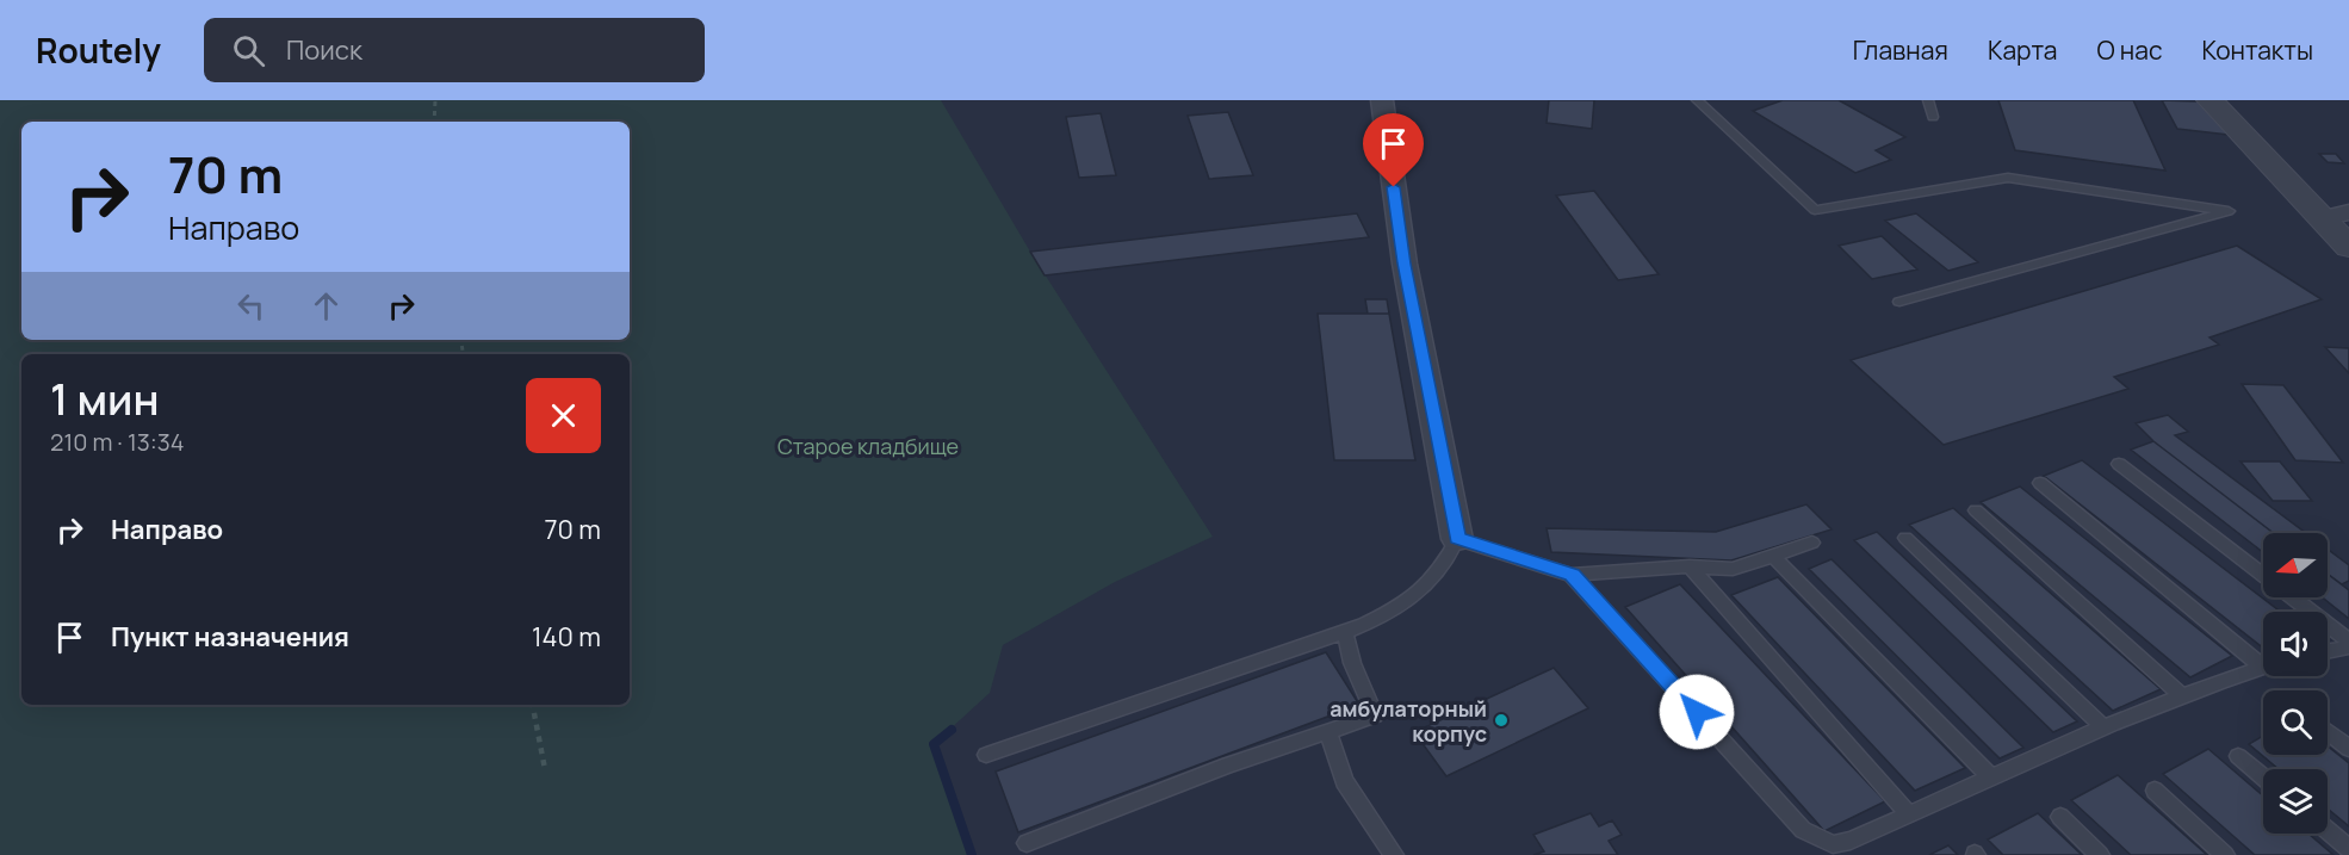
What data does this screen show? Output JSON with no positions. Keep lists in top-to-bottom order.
{
  "parks": ["Старое кладбище"],
  "places": ["амбулаторный корпус"],
  "north": "left",
  "page": {
    "header": "Routely",
    "search": "Поиск",
    "nav": [
      "Главная",
      "Карта",
      "О нас",
      "Контакты"
    ],
    "turn": ["70 m", "Направо"],
    "heading": ["1 мин", "210 m · 13:34"],
    "list": [
      {
        "name": "Направо",
        "value": "70 m"
      },
      {
        "name": "Пункт назначения",
        "value": "140 m"
      }
    ]
  }
}
